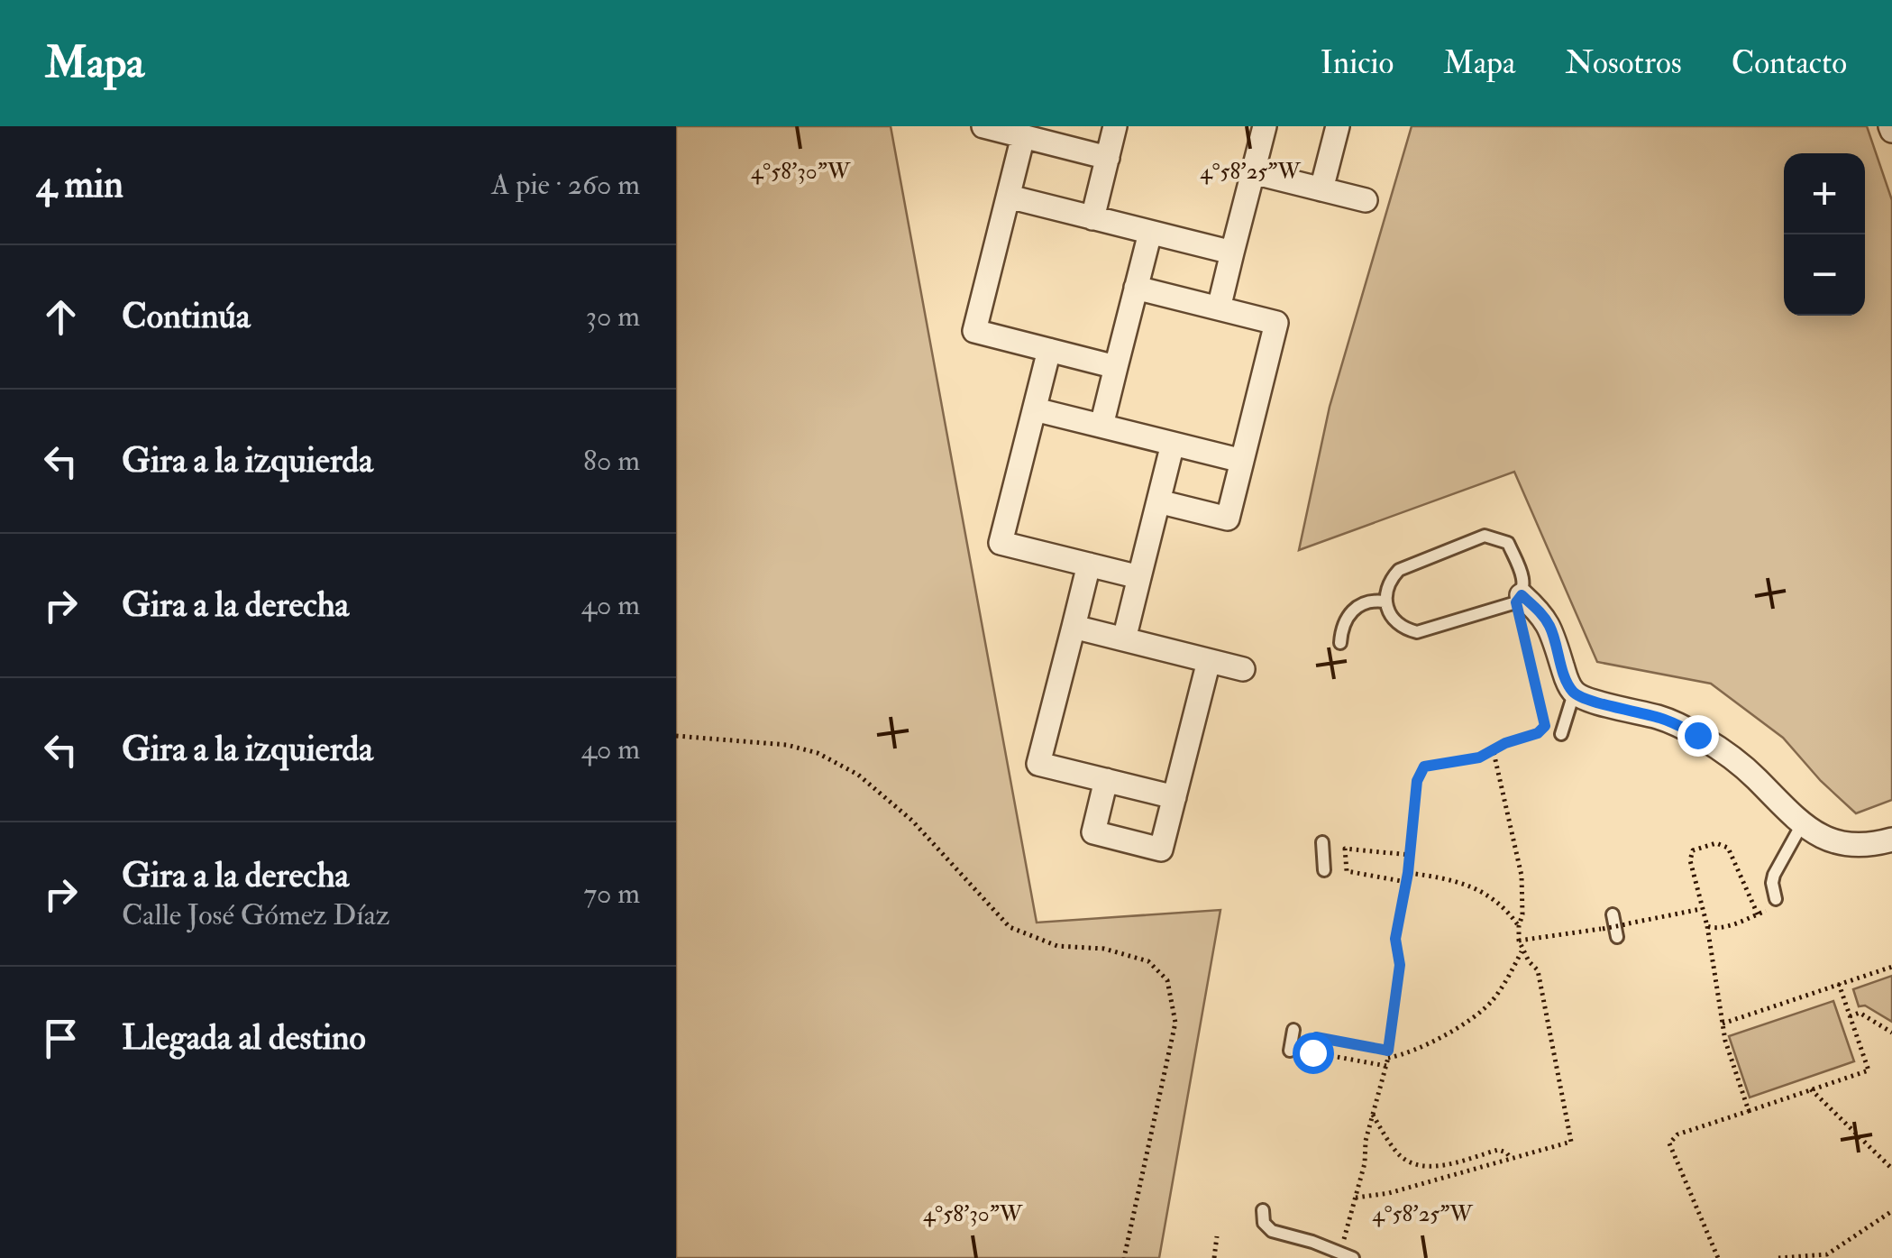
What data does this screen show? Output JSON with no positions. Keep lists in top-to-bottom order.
{
  "page": {
    "header": "Mapa",
    "nav": [
      "Inicio",
      "Mapa",
      "Nosotros",
      "Contacto"
    ],
    "heading": ["4 min", "A pie · 260 m"],
    "map_buttons": ["+", "−"],
    "list": [
      ["Continúa", "30 m"],
      ["Gira a la izquierda", "80 m"],
      ["Gira a la derecha", "40 m"],
      ["Gira a la izquierda", "40 m"],
      ["Gira a la derecha", "Calle José Gómez Díaz", "70 m"],
      "Llegada al destino"
    ]
  },
  "coordinates": ["4°58'30\"W", "4°58'25\"W"]
}
